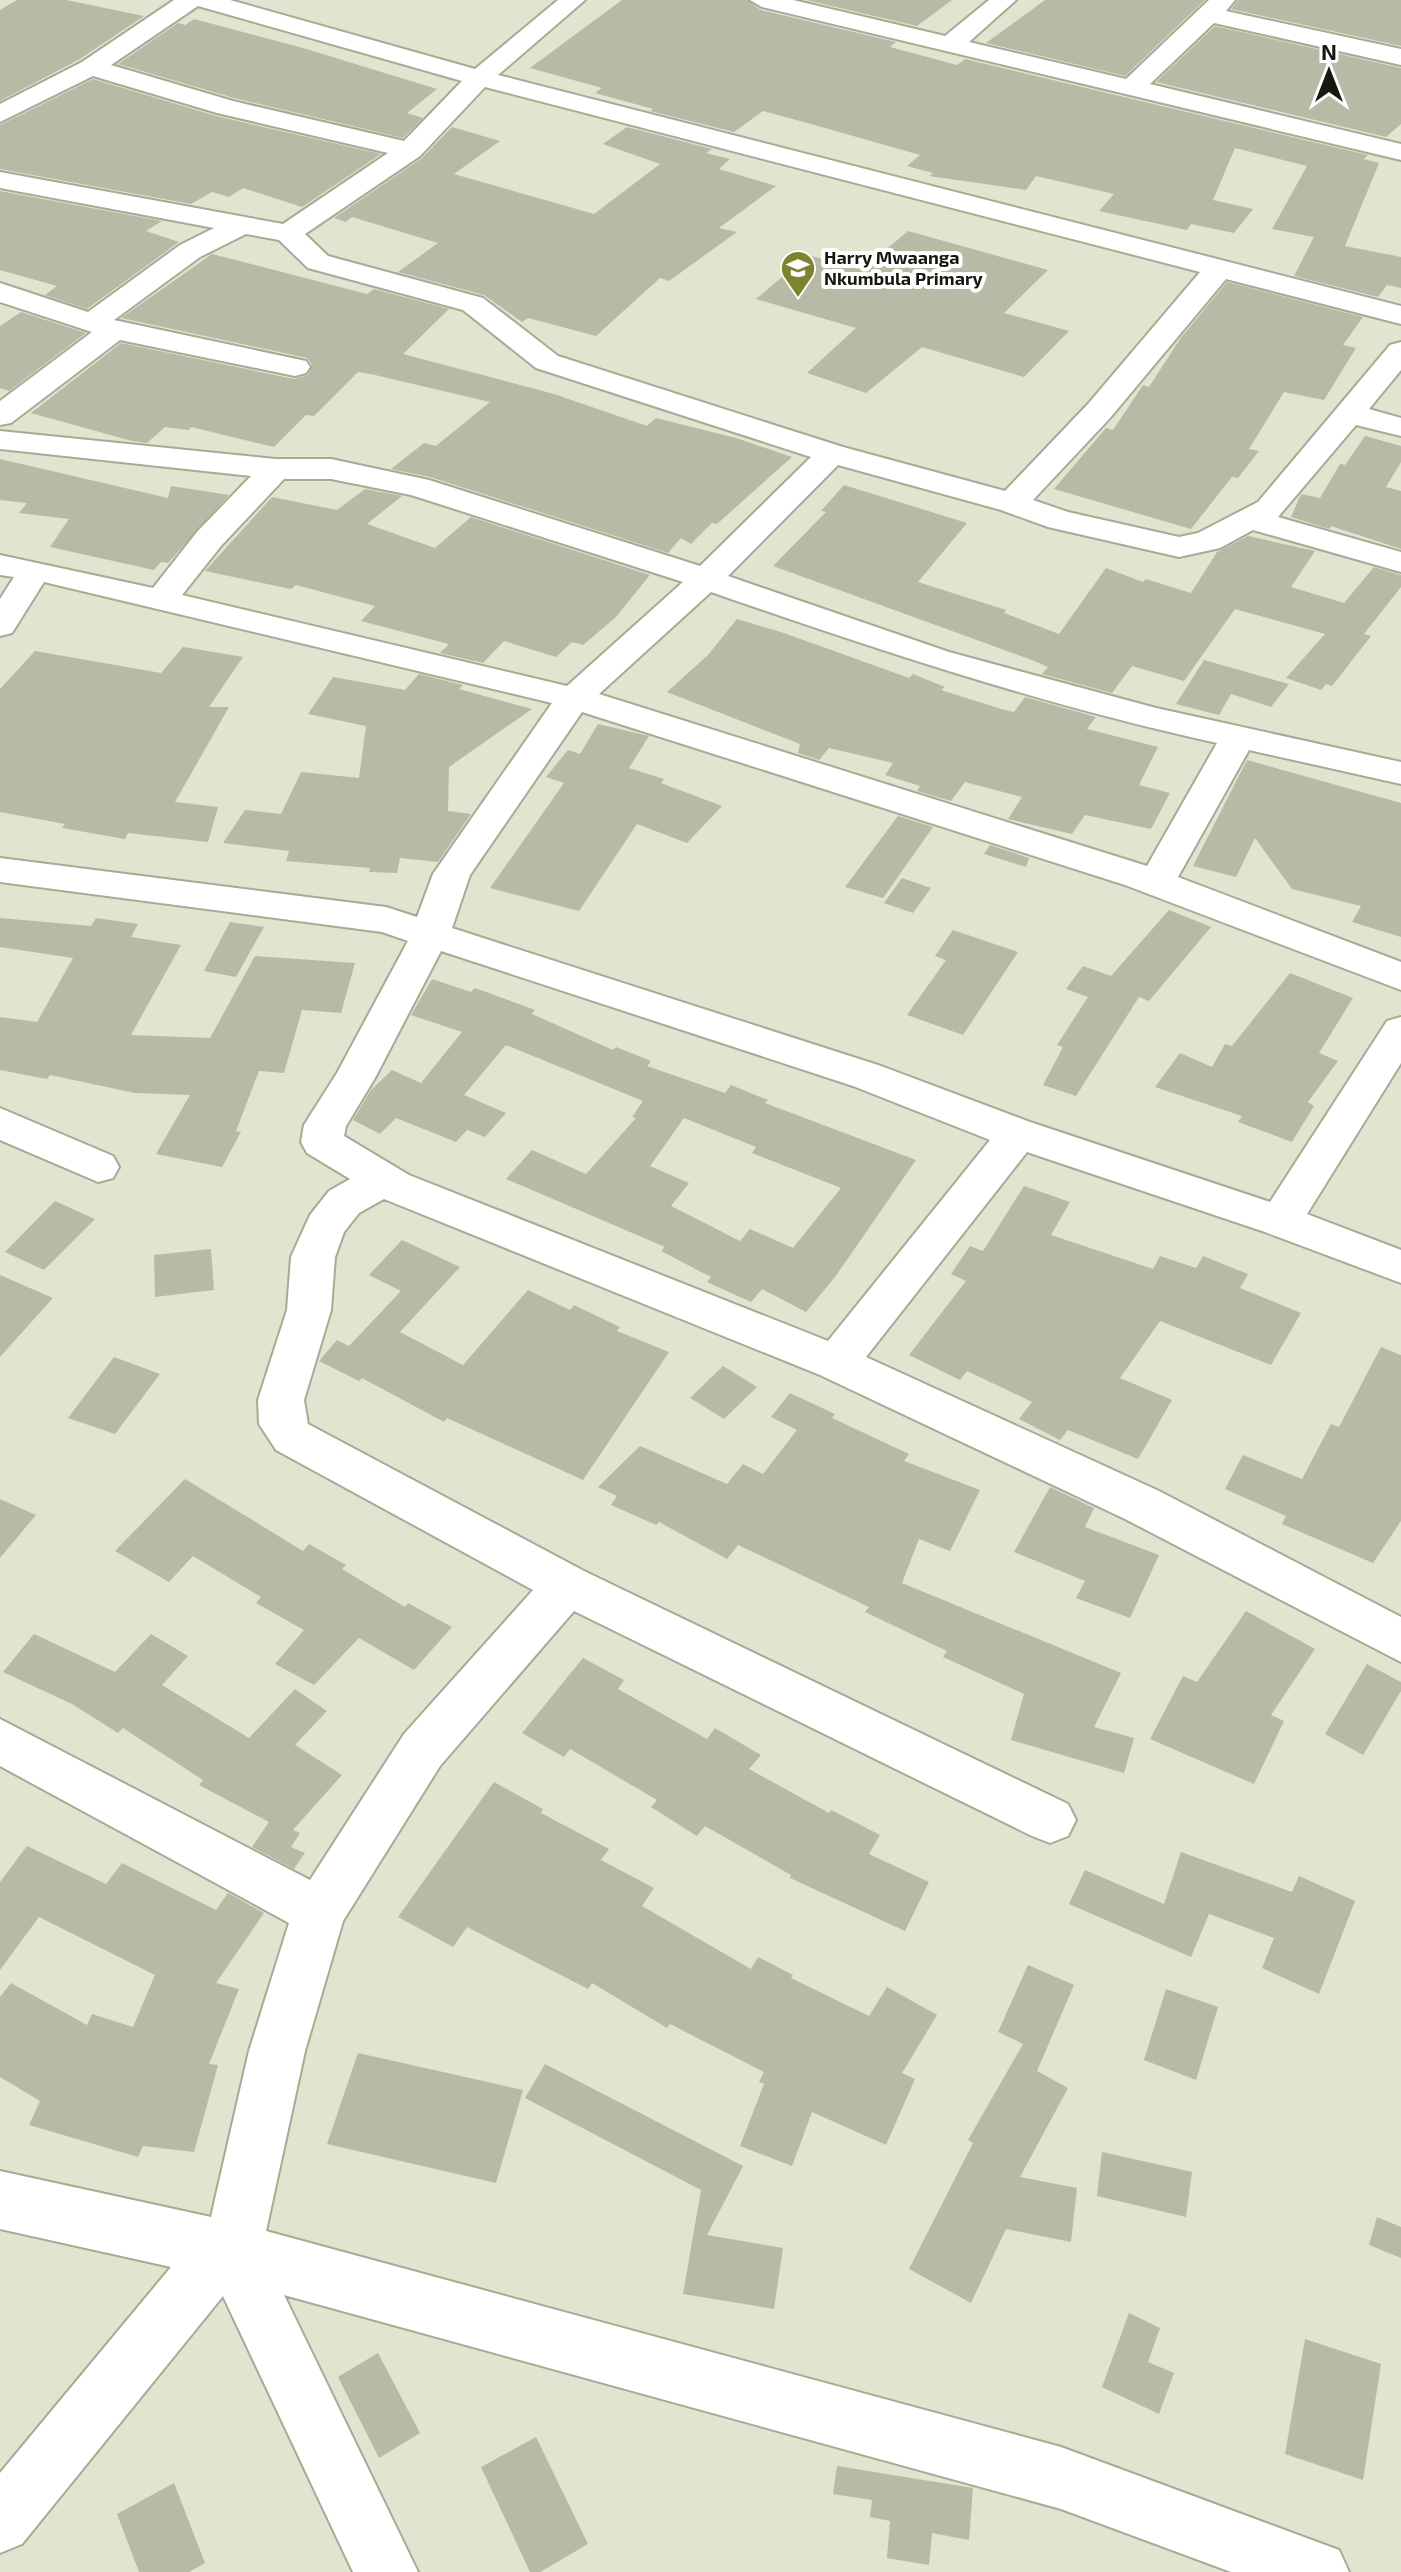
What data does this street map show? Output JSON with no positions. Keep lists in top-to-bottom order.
{
  "places": {
    "school or university": ["Harry Mwaanga Nkumbula Primary"]
  },
  "north": "top"
}
